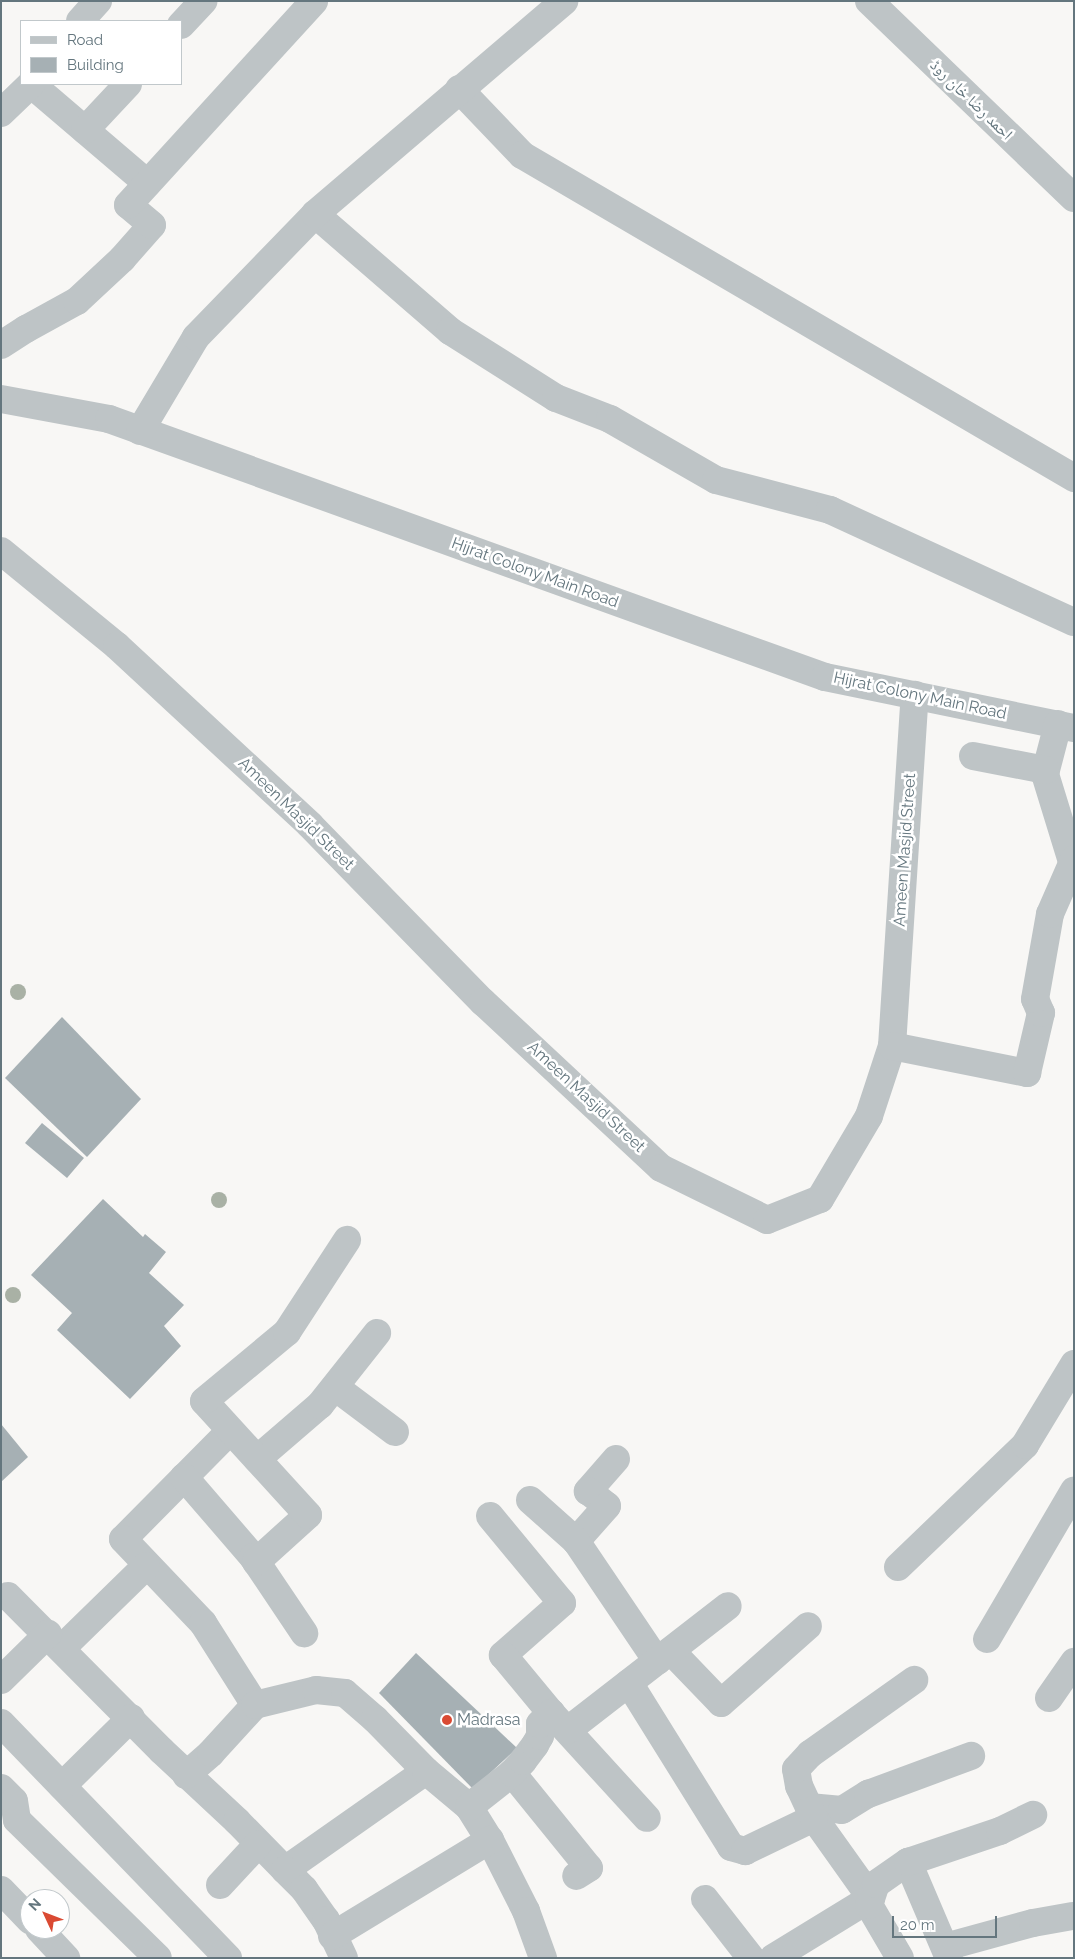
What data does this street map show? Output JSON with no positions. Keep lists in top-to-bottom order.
{
  "streets": {
    "street": ["احمد رضا خان روڈ", "Hijrat Colony Main Road", "Ameen Masjid Street"]
  },
  "crossings": [
    ["Hijrat Colony Main Road", "Ameen Masjid Street"]
  ],
  "places": ["Madrasa"],
  "legend": ["Road", "Building"],
  "scale_bar": "20 m",
  "north": "top left"
}
